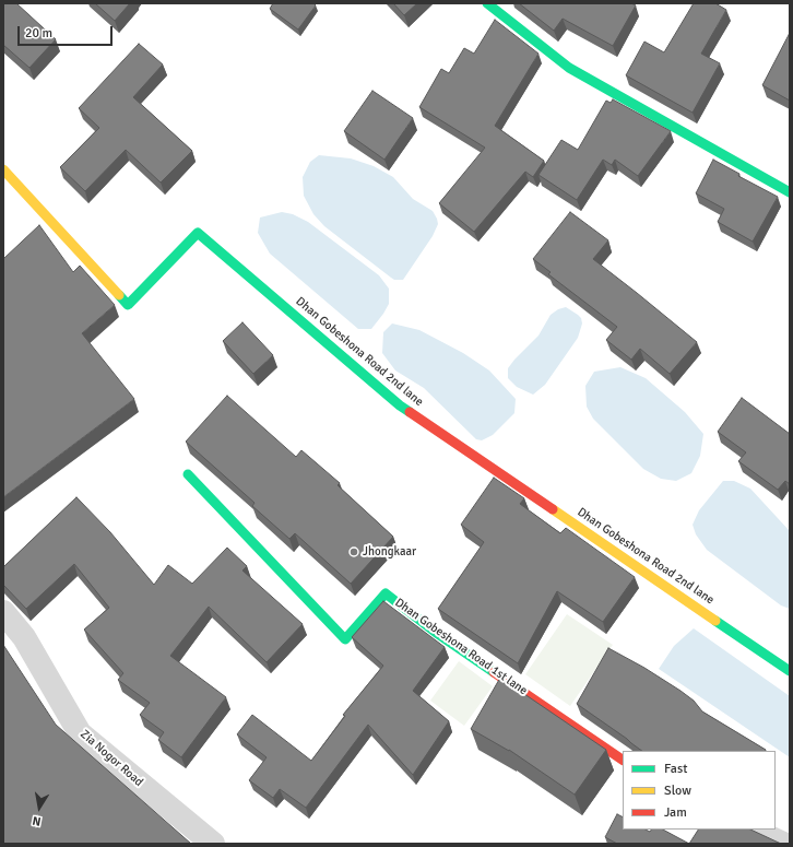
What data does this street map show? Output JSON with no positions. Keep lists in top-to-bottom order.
{
  "streets": {
    "street": ["Dhan Gobeshona Road 2nd lane", "Dhan Gobeshona Road 1st lane", "Zia Nogor Road"]
  },
  "places": ["Jhongkaar"],
  "legend": ["Fast", "Slow", "Jam"],
  "scale_bar": "20 m",
  "north": "bottom"
}
